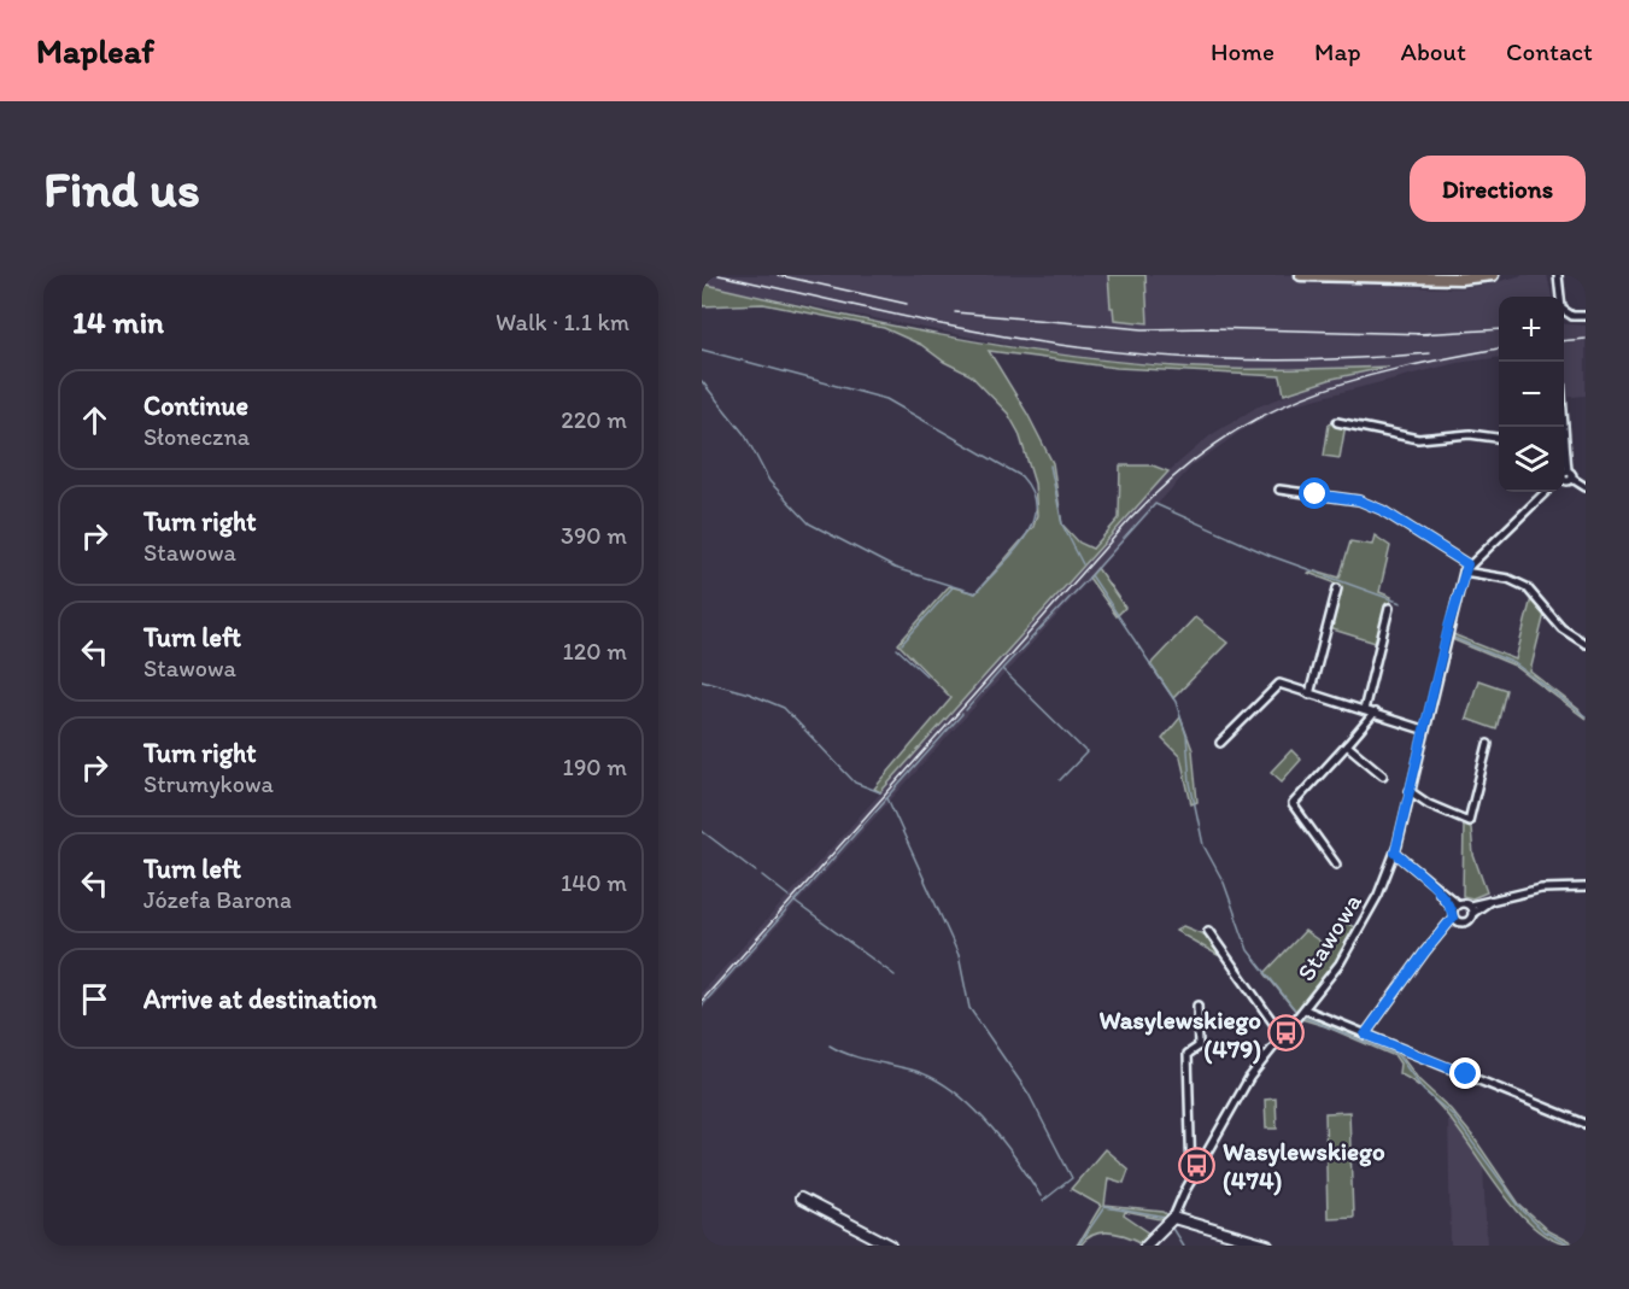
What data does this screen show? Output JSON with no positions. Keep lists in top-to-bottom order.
{
  "streets": {
    "street": ["Stawowa"]
  },
  "places": {
    "bus stop": ["Wasylewskiego (479)", "Wasylewskiego (474)"]
  },
  "page": {
    "header": "Mapleaf",
    "nav": [
      "Home",
      "Map",
      "About",
      "Contact"
    ],
    "buttons": "Directions",
    "title": "Find us",
    "heading": ["14 min", "Walk · 1.1 km"],
    "map_buttons": ["+", "−"],
    "list": [
      ["Continue", "Słoneczna", "220 m"],
      ["Turn right", "Stawowa", "390 m"],
      ["Turn left", "Stawowa", "120 m"],
      ["Turn right", "Strumykowa", "190 m"],
      ["Turn left", "Józefa Barona", "140 m"],
      "Arrive at destination"
    ]
  }
}
